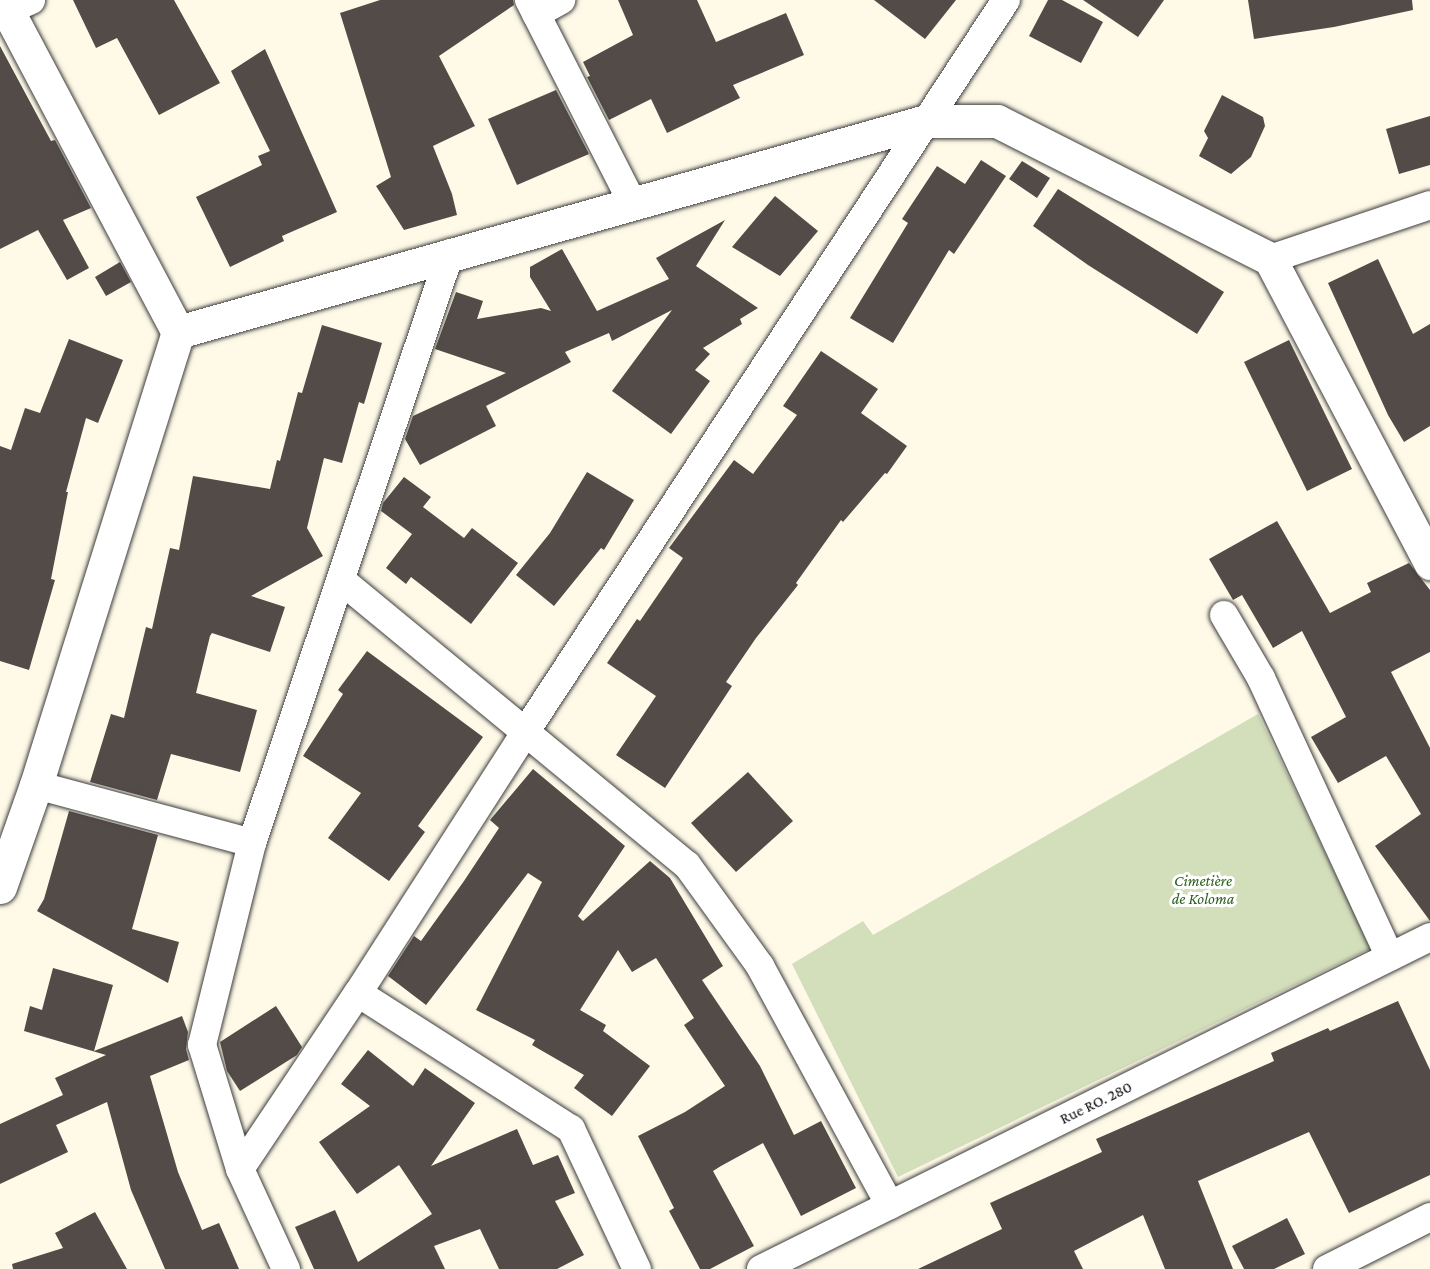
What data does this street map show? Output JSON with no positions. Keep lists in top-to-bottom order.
{
  "streets": {
    "street": ["Rue RO. 280"]
  },
  "parks": ["Cimetière de Koloma"]
}
